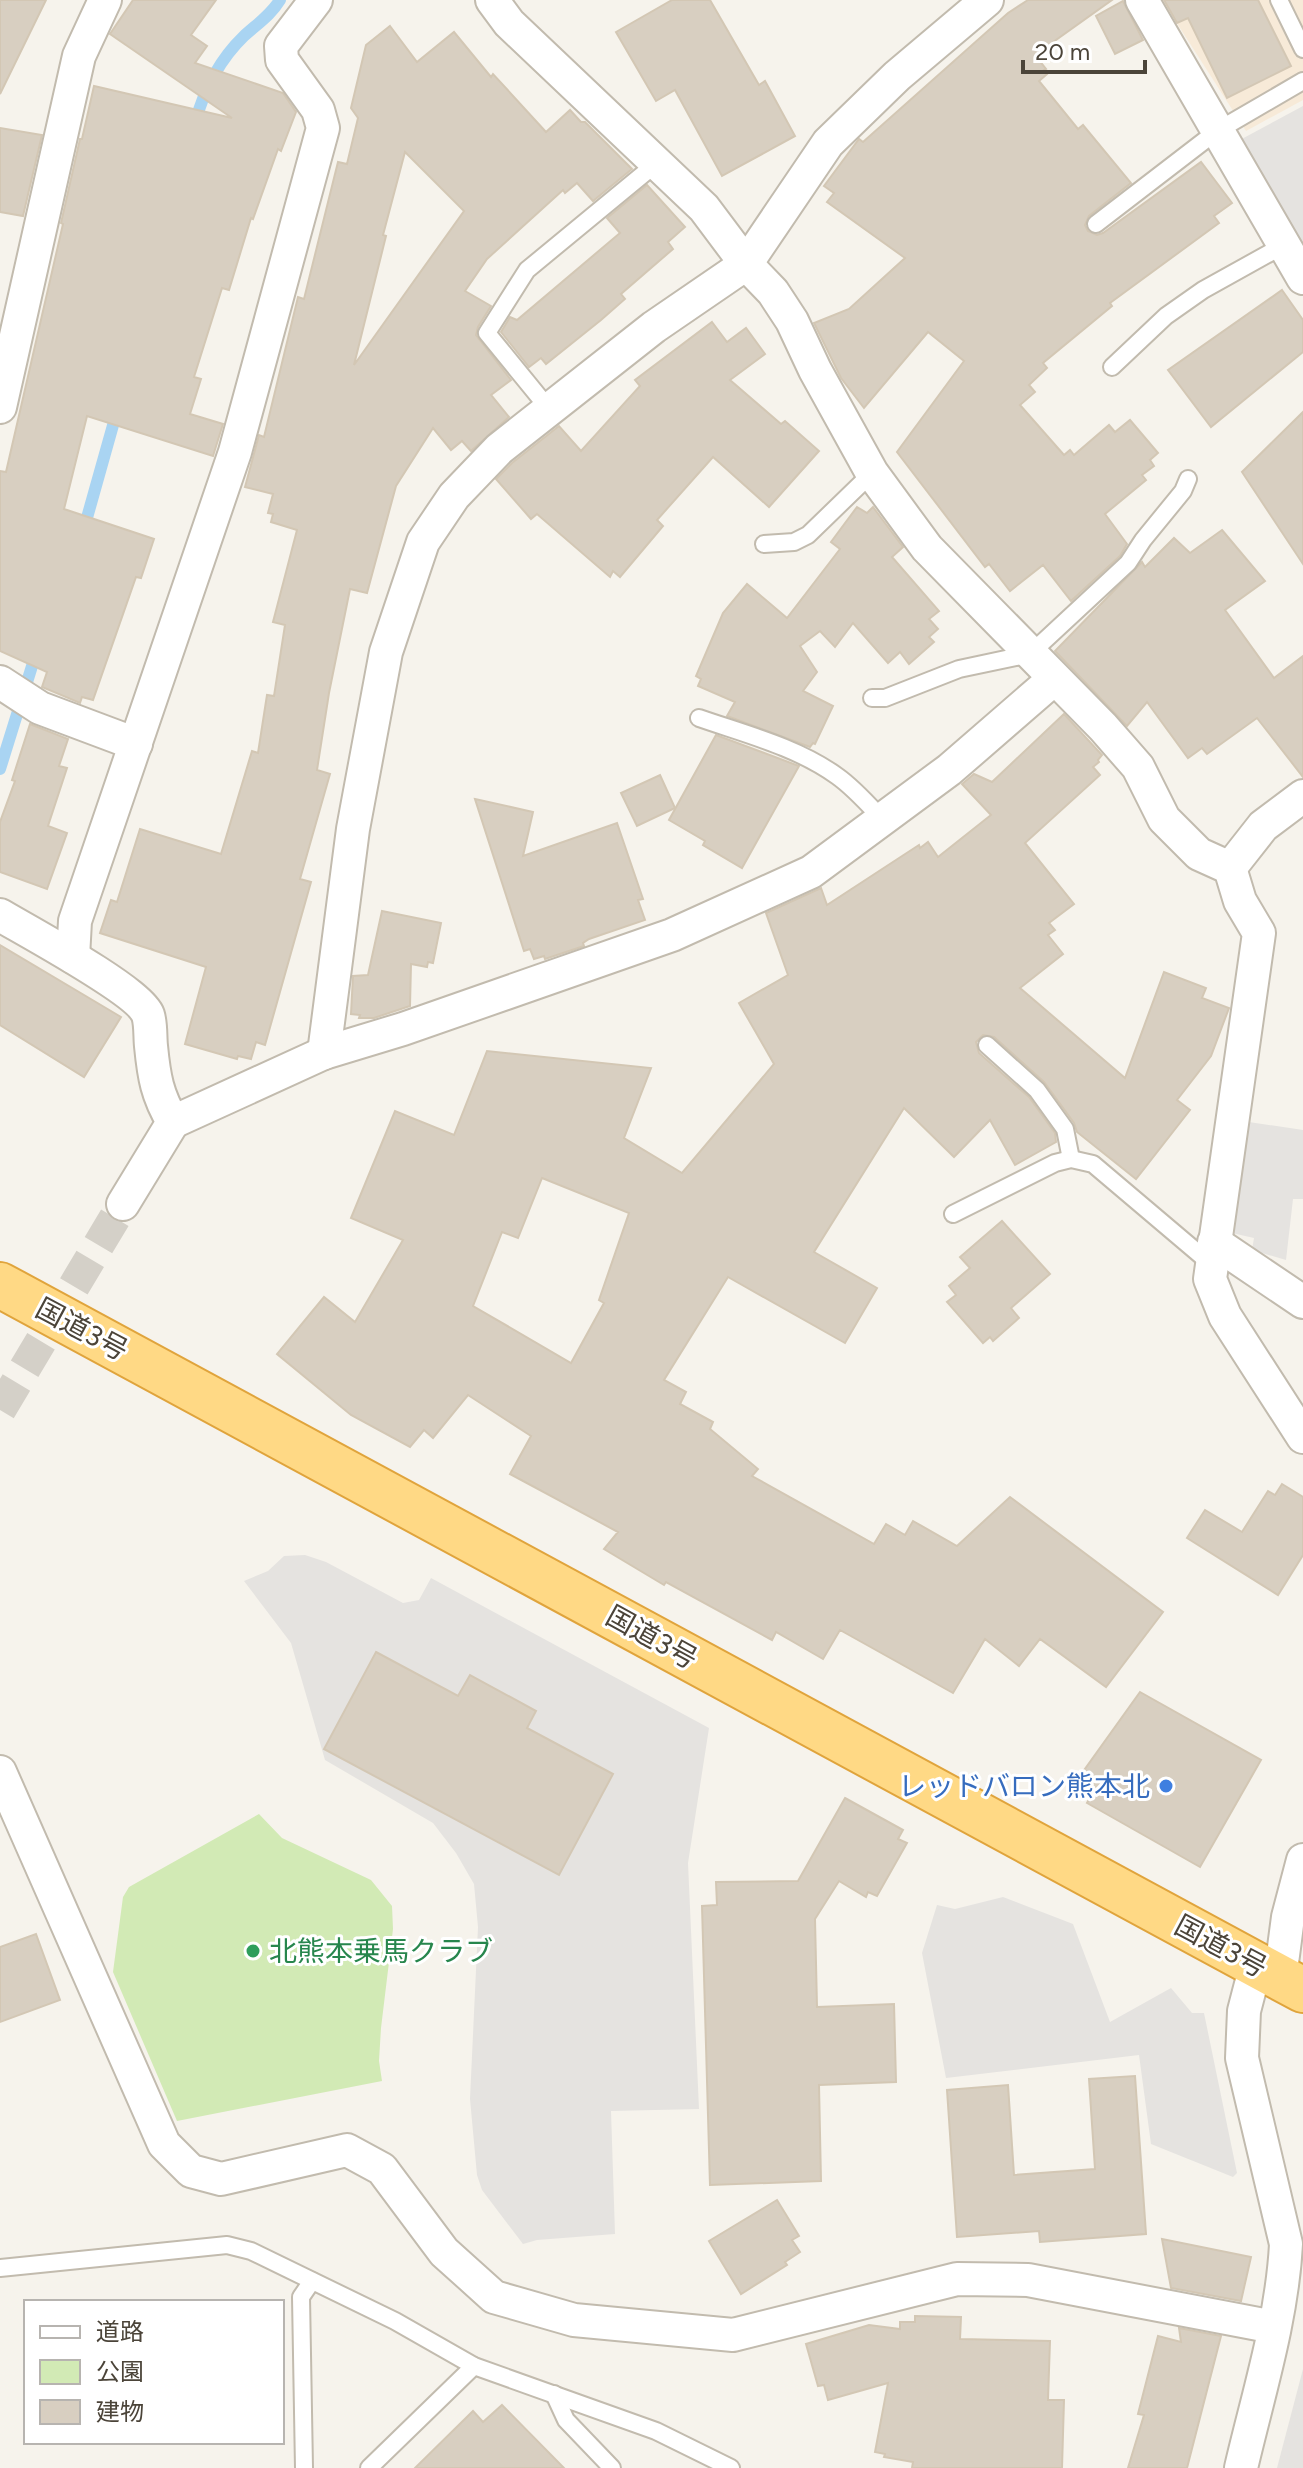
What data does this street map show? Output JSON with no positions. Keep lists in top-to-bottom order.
{
  "streets": {
    "highway": ["国道3号"]
  },
  "places": ["レッドバロン熊本北", "北熊本乗馬クラブ"],
  "legend": ["道路", "公園", "建物"],
  "scale_bar": "20 m"
}
